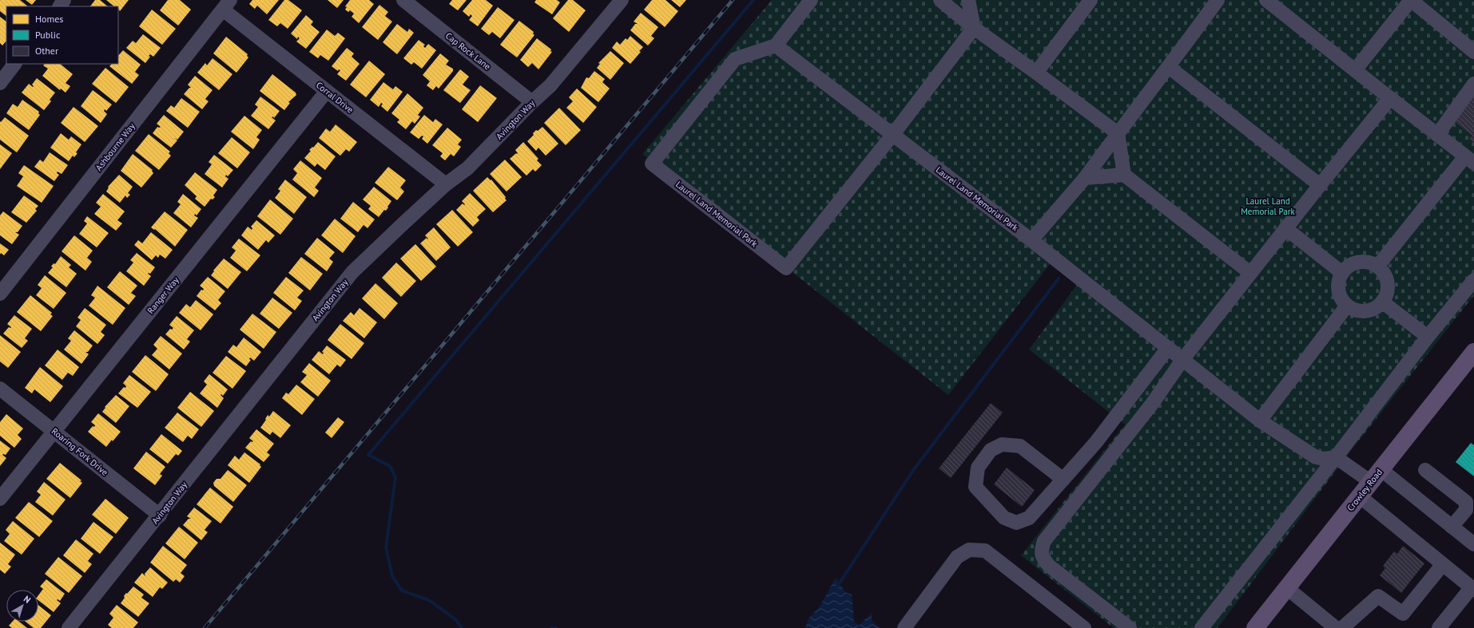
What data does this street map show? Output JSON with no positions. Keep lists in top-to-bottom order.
{
  "streets": {
    "main road": ["Crowley Road"],
    "street": [
      "Cap Rock Lane",
      "Corral Drive",
      "Avington Way",
      "Ashbourne Way",
      "Laurel Land Memorial Park",
      "Ranger Way",
      "Roaring Fork Drive"
    ]
  },
  "crossings": [
    ["Cap Rock Lane", "Avington Way"],
    ["Corral Drive", "Avington Way"],
    ["Corral Drive", "Ashbourne Way"],
    ["Corral Drive", "Ranger Way"],
    ["Avington Way", "Roaring Fork Drive"],
    ["Ranger Way", "Roaring Fork Drive"]
  ],
  "parks": ["Laurel Land Memorial Park"],
  "legend": ["Homes", "Public", "Other"],
  "north": "top right"
}
